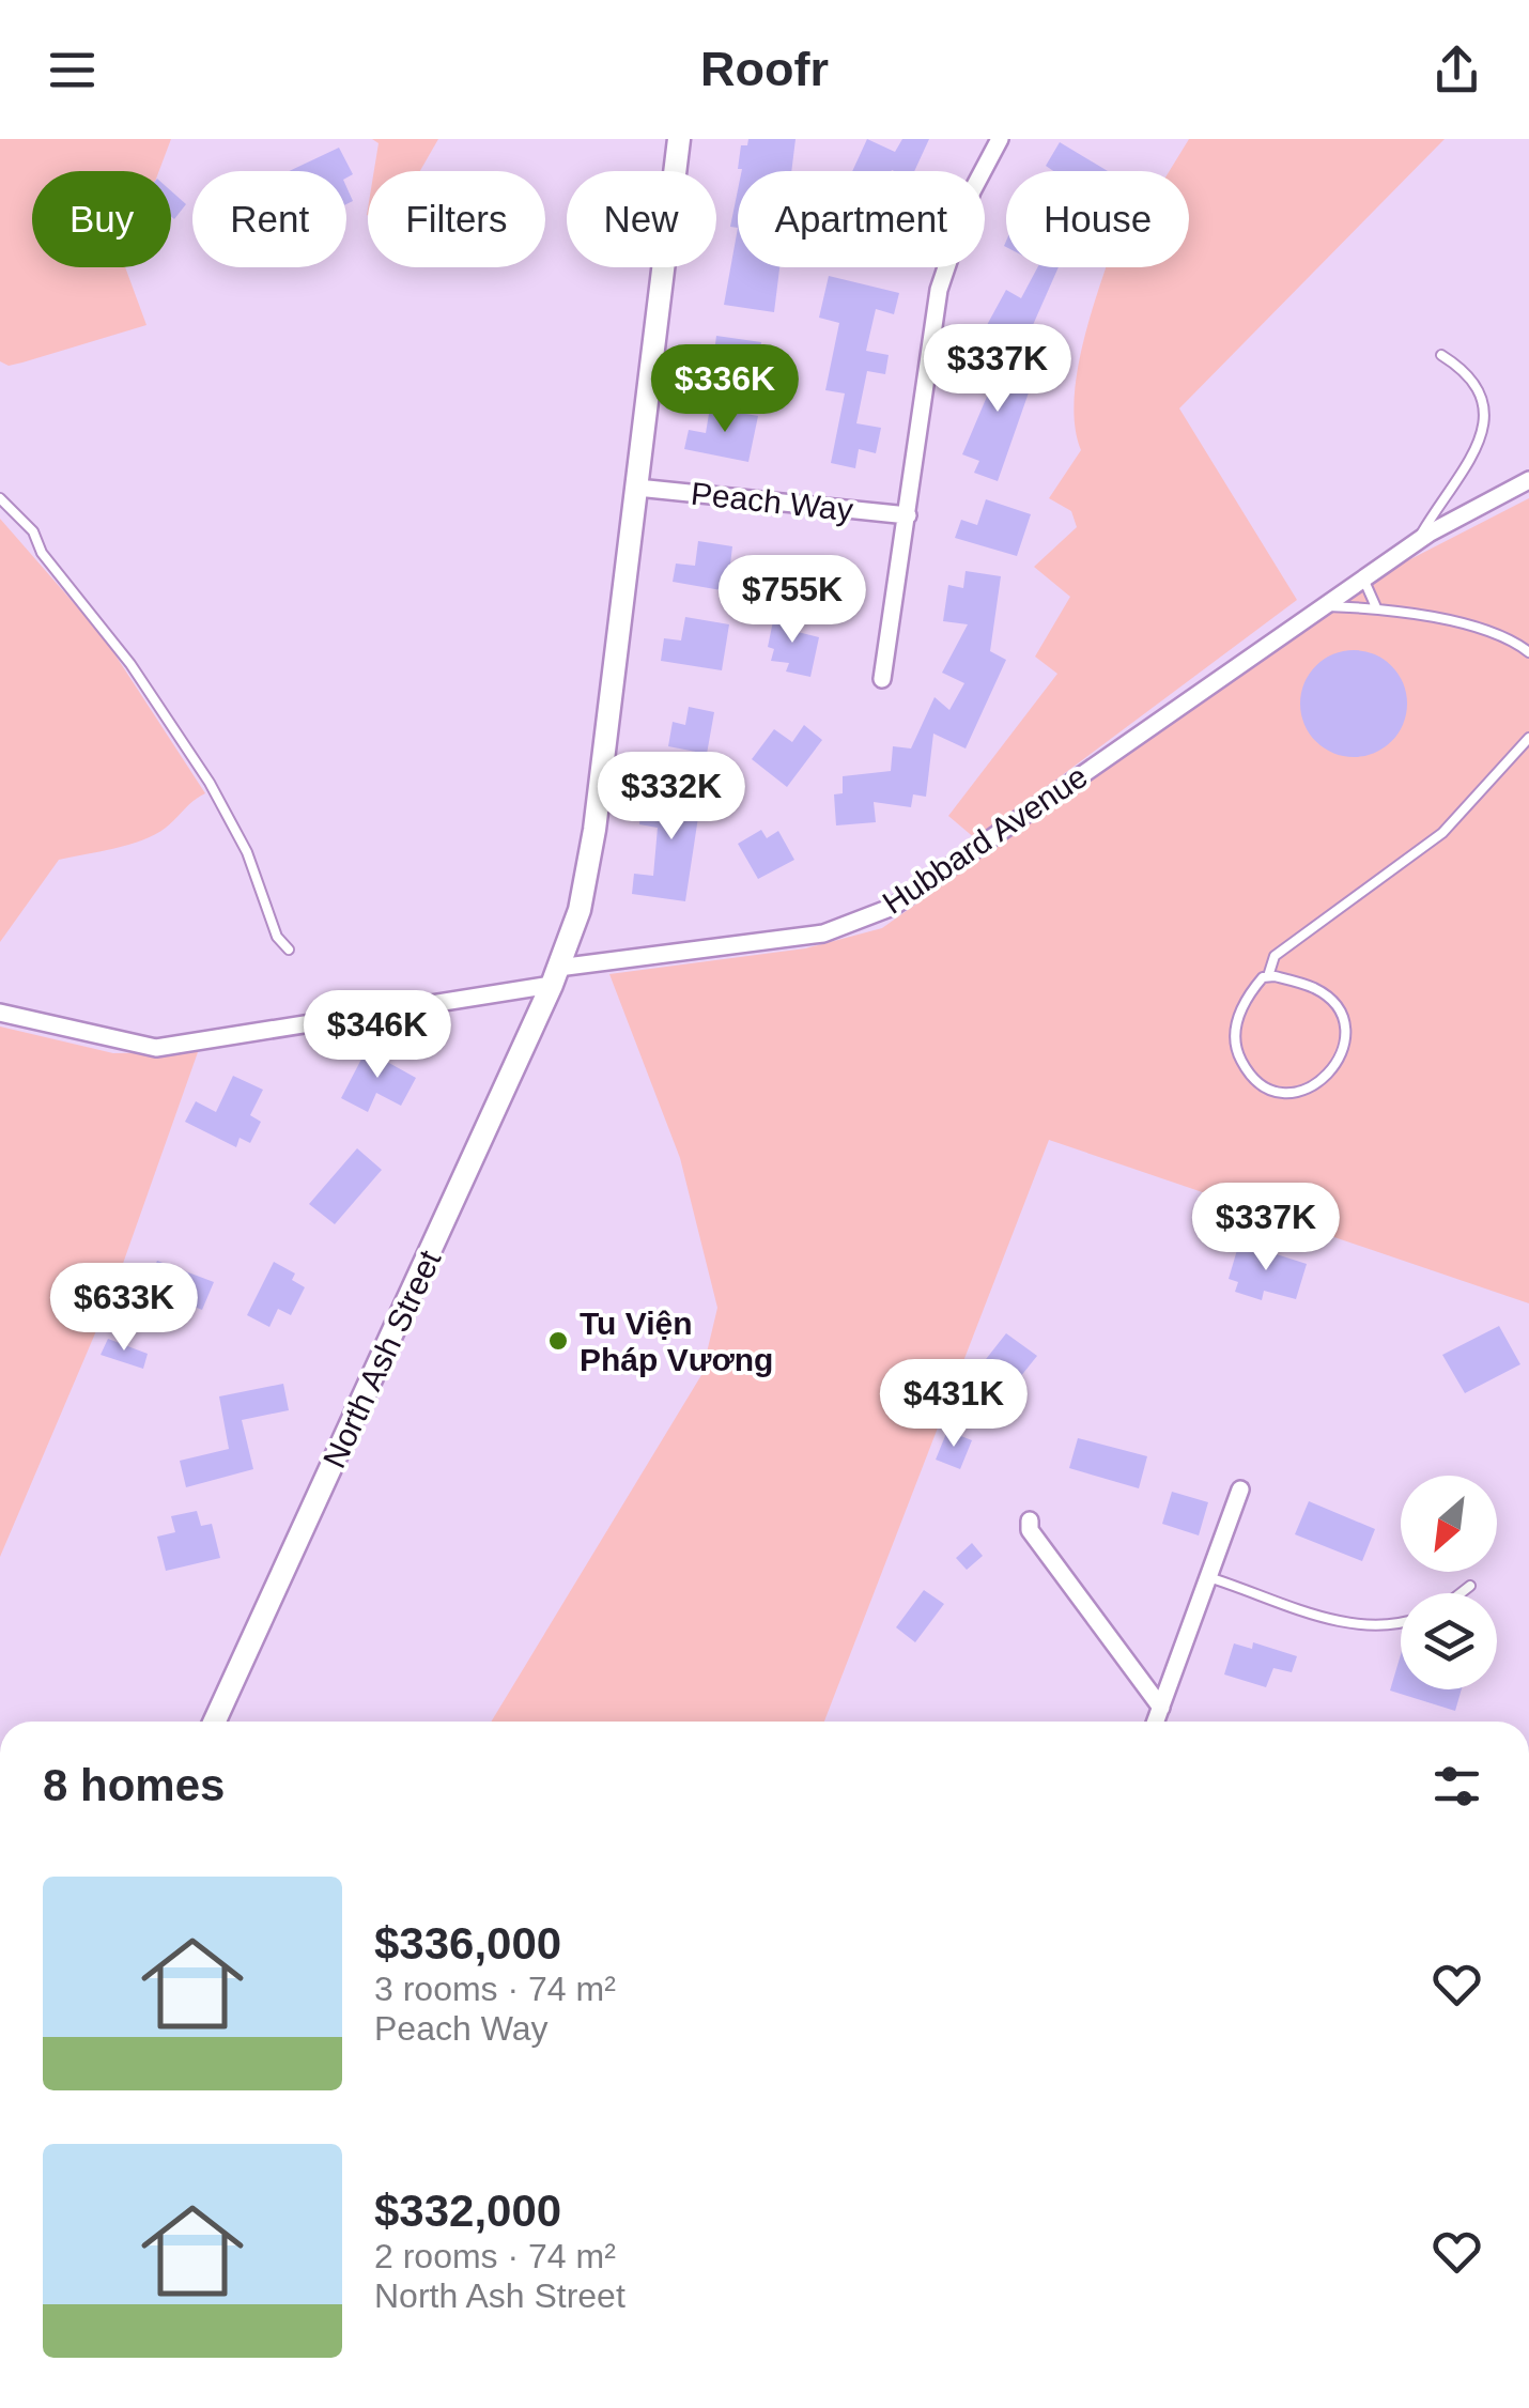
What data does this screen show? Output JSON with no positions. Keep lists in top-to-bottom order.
{
  "streets": {
    "main road": ["North Ash Street"],
    "street": ["Peach Way", "Hubbard Avenue"]
  },
  "crossings": [
    ["Peach Way", "North Ash Street"],
    ["Hubbard Avenue", "North Ash Street"]
  ],
  "places": ["Tu Viện Pháp Vương"],
  "north": "bottom left",
  "page": {
    "header": "Roofr",
    "chip": [
      "Buy",
      "Rent",
      "Filters",
      "New",
      "Apartment",
      "House"
    ],
    "price": [
      "$337K",
      "$336K",
      "$755K",
      "$332K",
      "$346K",
      "$337K",
      "$633K",
      "$431K"
    ],
    "heading": "8 homes",
    "list": [
      {
        "name": "$336,000",
        "note": "3 rooms · 74 m² · Peach Way"
      },
      {
        "name": "$332,000",
        "note": "2 rooms · 74 m² · North Ash Street"
      }
    ]
  }
}
